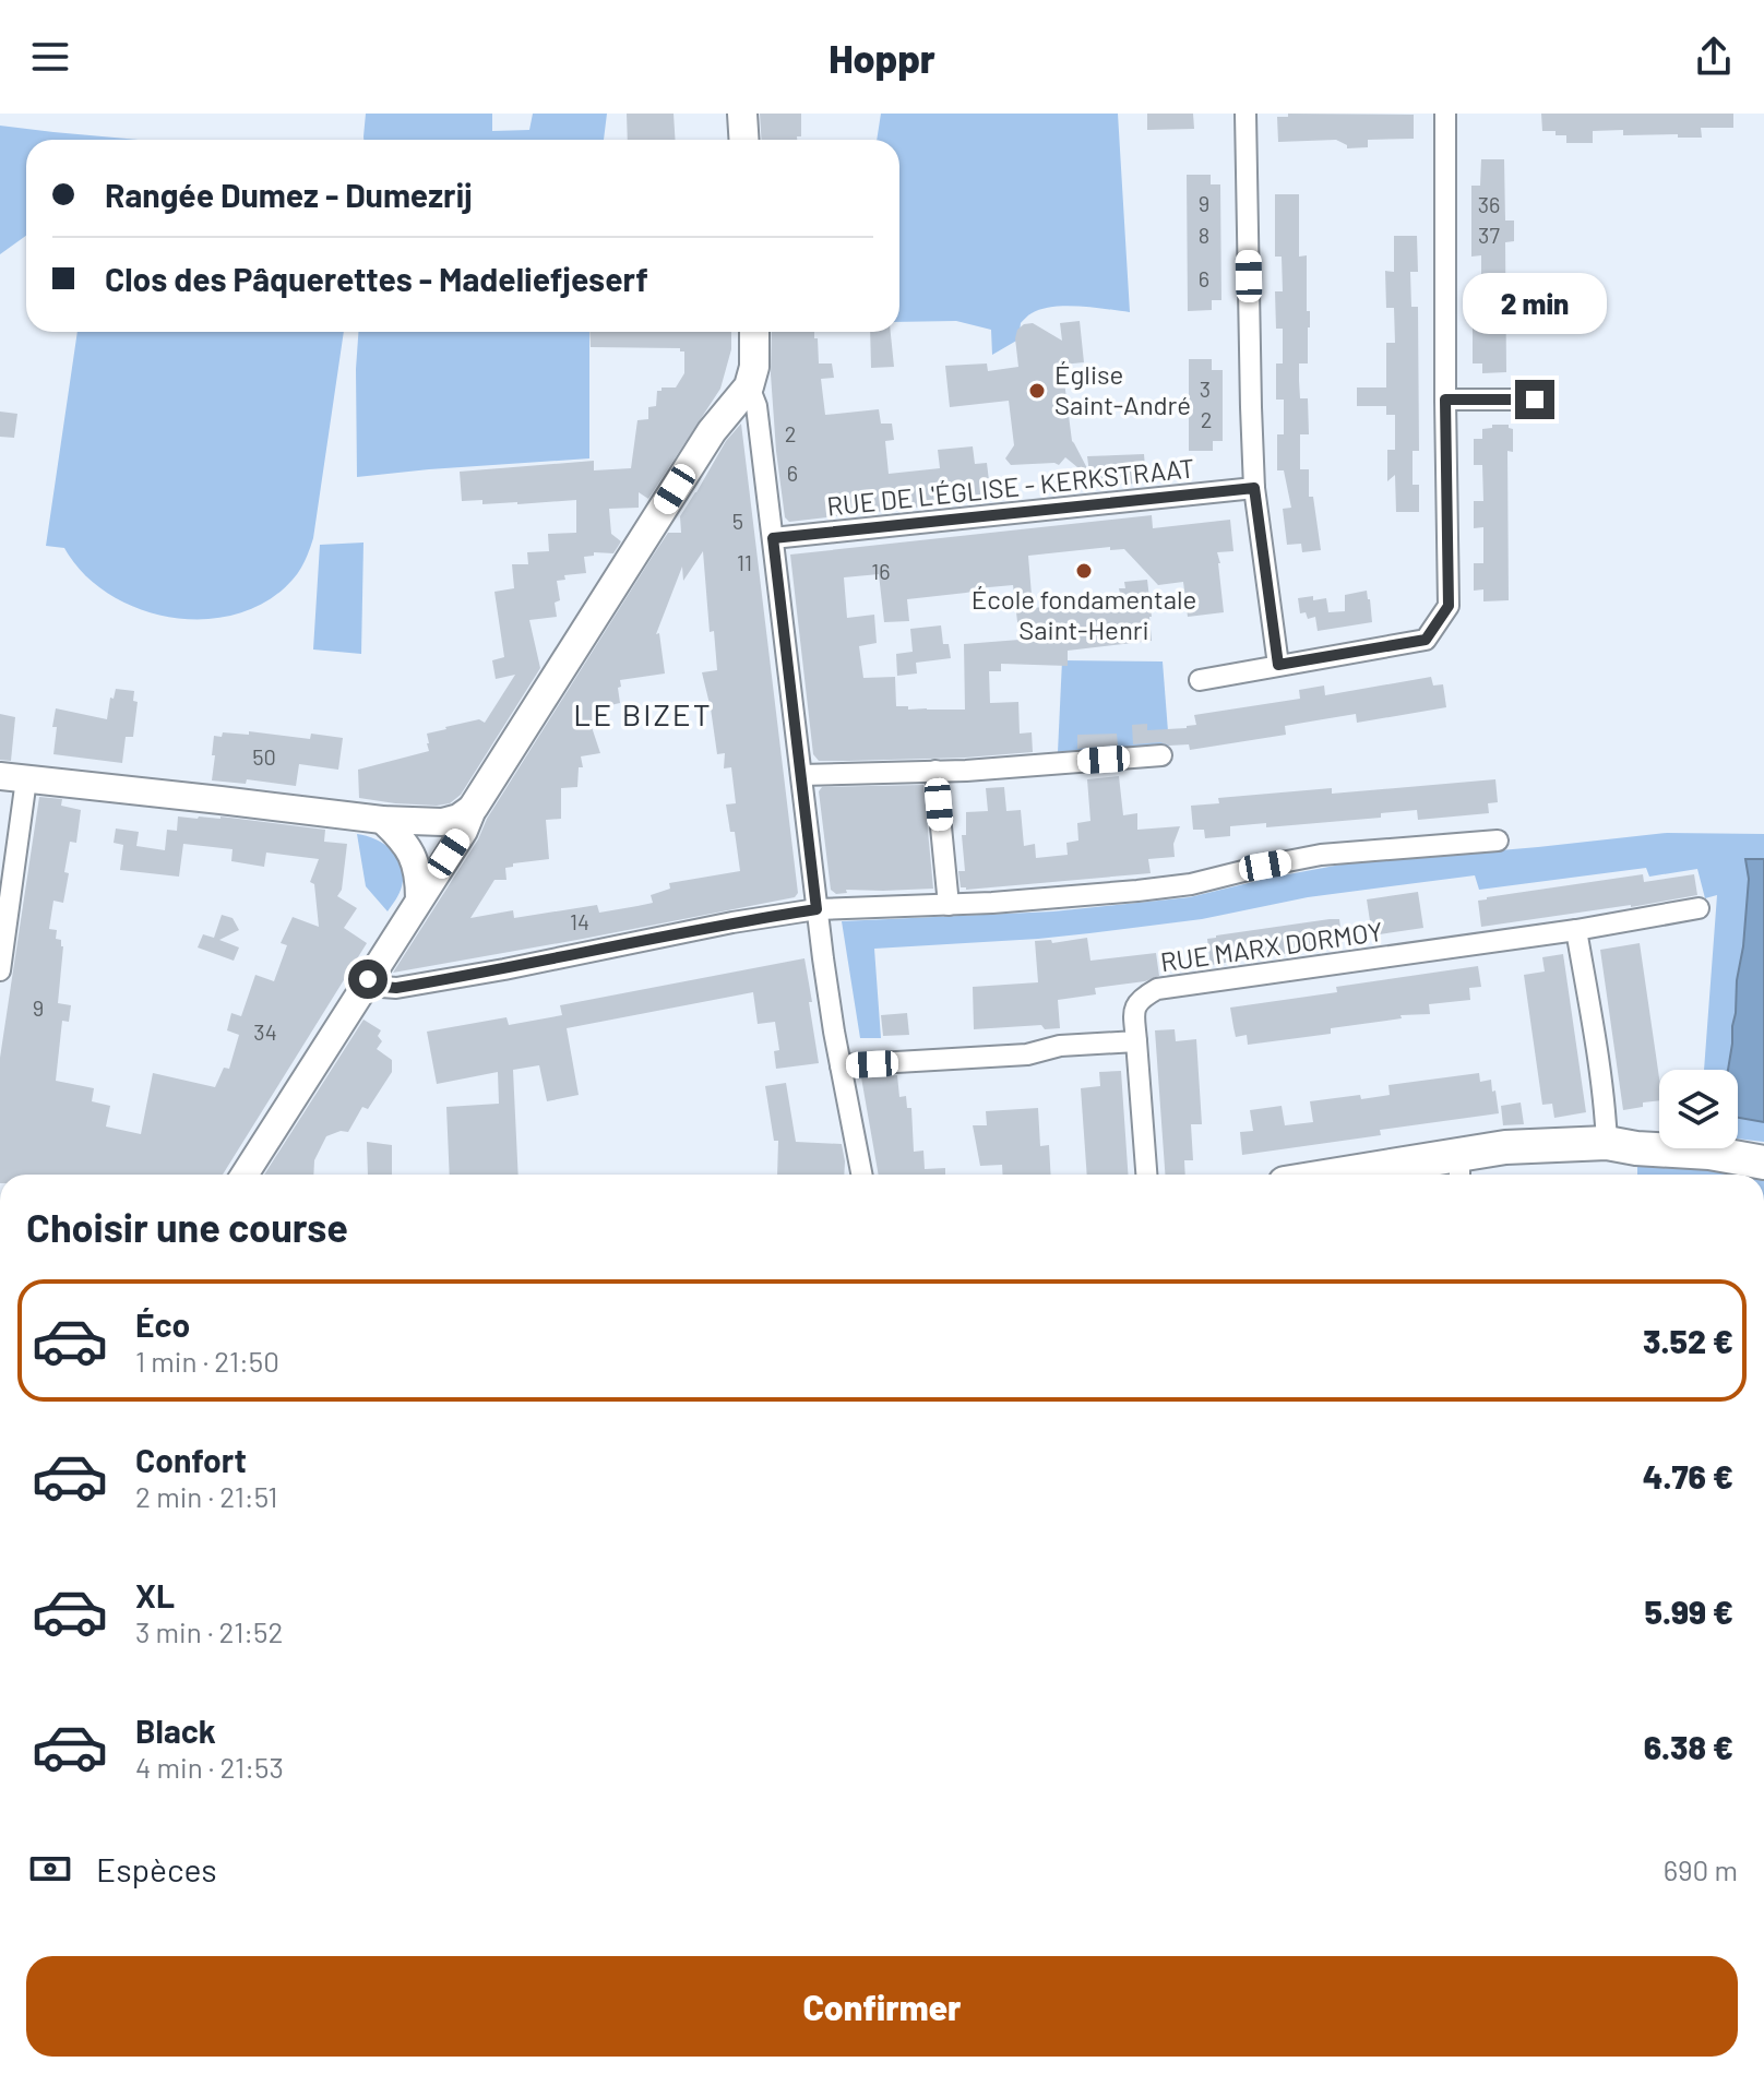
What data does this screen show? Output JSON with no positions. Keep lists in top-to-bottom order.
{
  "streets": {
    "street": ["RUE DE L'ÉGLISE - KERKSTRAAT", "RUE MARX DORMOY"]
  },
  "districts": ["LE BIZET"],
  "places": ["Église Saint-André", "École fondamentale Saint-Henri"],
  "house_numbers": [
    "9",
    "36",
    "8",
    "37",
    "6",
    "3",
    "2",
    "2",
    "6",
    "5",
    "11",
    "16",
    "50",
    "14",
    "9",
    "34"
  ],
  "page": {
    "header": "Hoppr",
    "banner": ["Rangée Dumez - Dumezrij", "Clos des Pâquerettes - Madeliefjeserf"],
    "bubble": "2 min",
    "heading": "Choisir une course",
    "list": [
      {
        "name": "Éco",
        "note": "1 min · 21:50",
        "value": "3.52 €"
      },
      {
        "name": "Confort",
        "note": "2 min · 21:51",
        "value": "4.76 €"
      },
      {
        "name": "XL",
        "note": "3 min · 21:52",
        "value": "5.99 €"
      },
      {
        "name": "Black",
        "note": "4 min · 21:53",
        "value": "6.38 €"
      }
    ],
    "pay": ["Espèces", "690 m"],
    "buttons": "Confirmer"
  }
}
